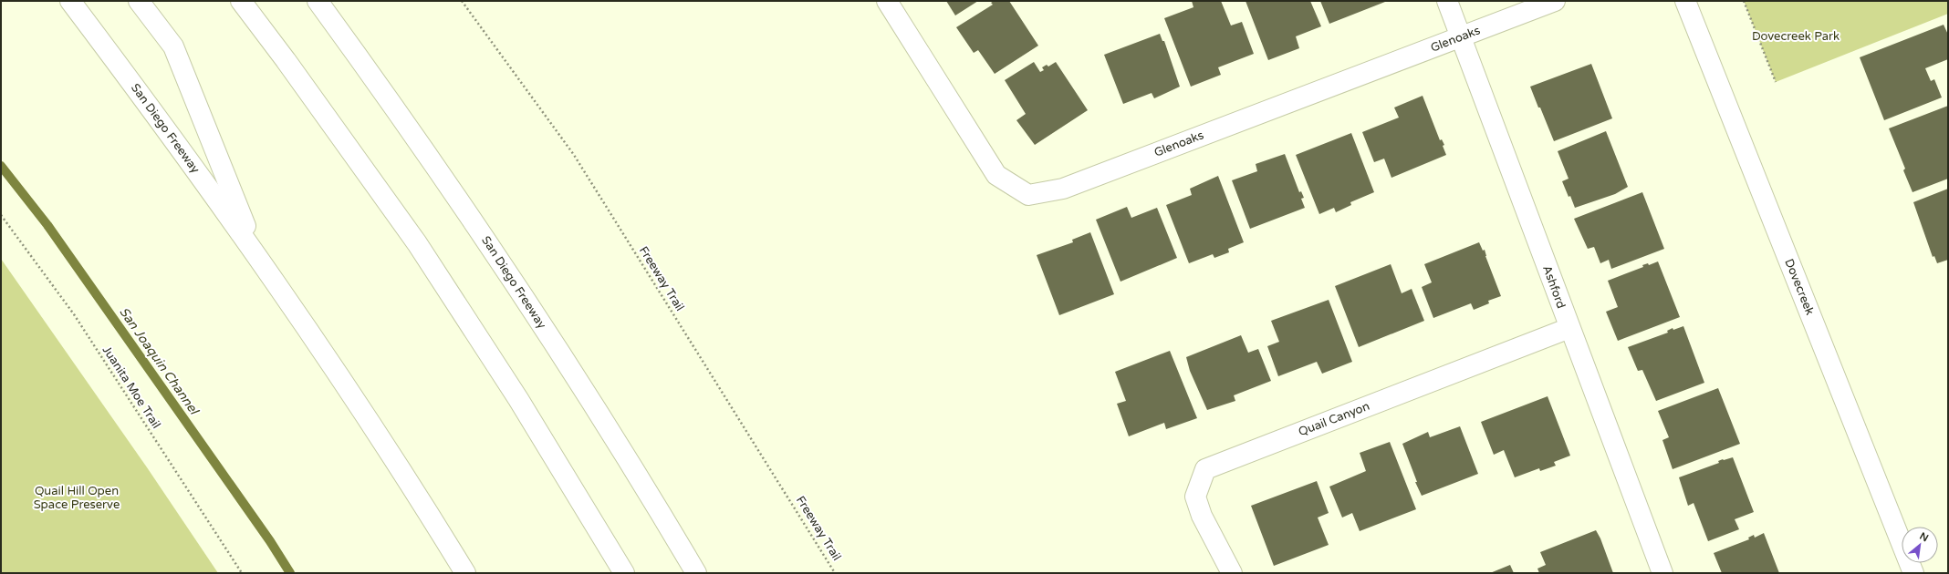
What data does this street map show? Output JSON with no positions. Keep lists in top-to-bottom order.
{
  "streets": {
    "main road": [
      "Glenoaks",
      "San Diego Freeway",
      "Ashford",
      "Dovecreek",
      "Quail Canyon"
    ],
    "path": ["Freeway Trail", "Juanita Moe Trail"]
  },
  "crossings": [
    ["Glenoaks", "Ashford"],
    ["Ashford", "Quail Canyon"]
  ],
  "water": ["San Joaquin Channel"],
  "parks": ["Dovecreek Park", "Quail Hill Open Space Preserve"],
  "north": "top right"
}
